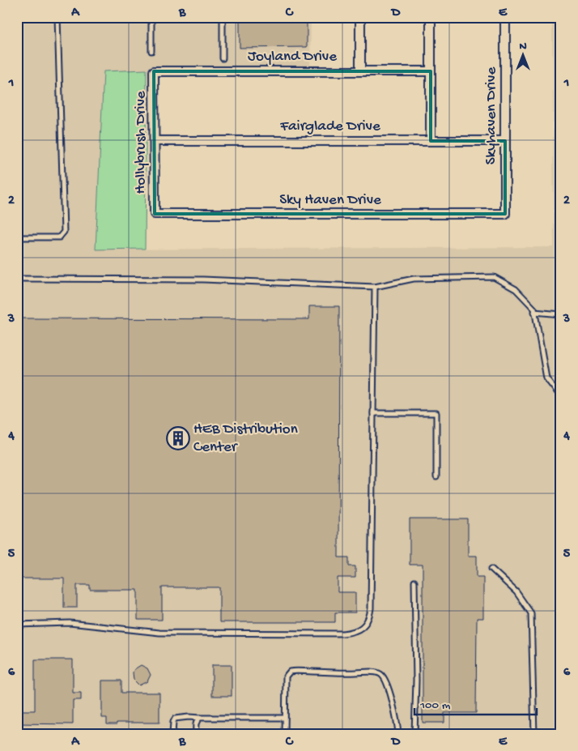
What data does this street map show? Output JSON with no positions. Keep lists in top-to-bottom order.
{
  "streets": {
    "street": [
      "Joyland Drive",
      "Skyhaven Drive",
      "Fairglade Drive",
      "Hollybrush Drive",
      "Sky Haven Drive"
    ]
  },
  "crossings": [
    ["Joyland Drive", "Hollybrush Drive"],
    ["Skyhaven Drive", "Fairglade Drive"],
    ["Skyhaven Drive", "Sky Haven Drive"],
    ["Fairglade Drive", "Hollybrush Drive"],
    ["Hollybrush Drive", "Sky Haven Drive"]
  ],
  "places": {
    "building": ["HEB Distribution Center"]
  },
  "scale_bar": "100 m",
  "north": "top",
  "grid": {
    "columns": [
      "A",
      "B",
      "C",
      "D",
      "E"
    ],
    "rows": [
      "1",
      "2",
      "3",
      "4",
      "5",
      "6"
    ]
  }
}
